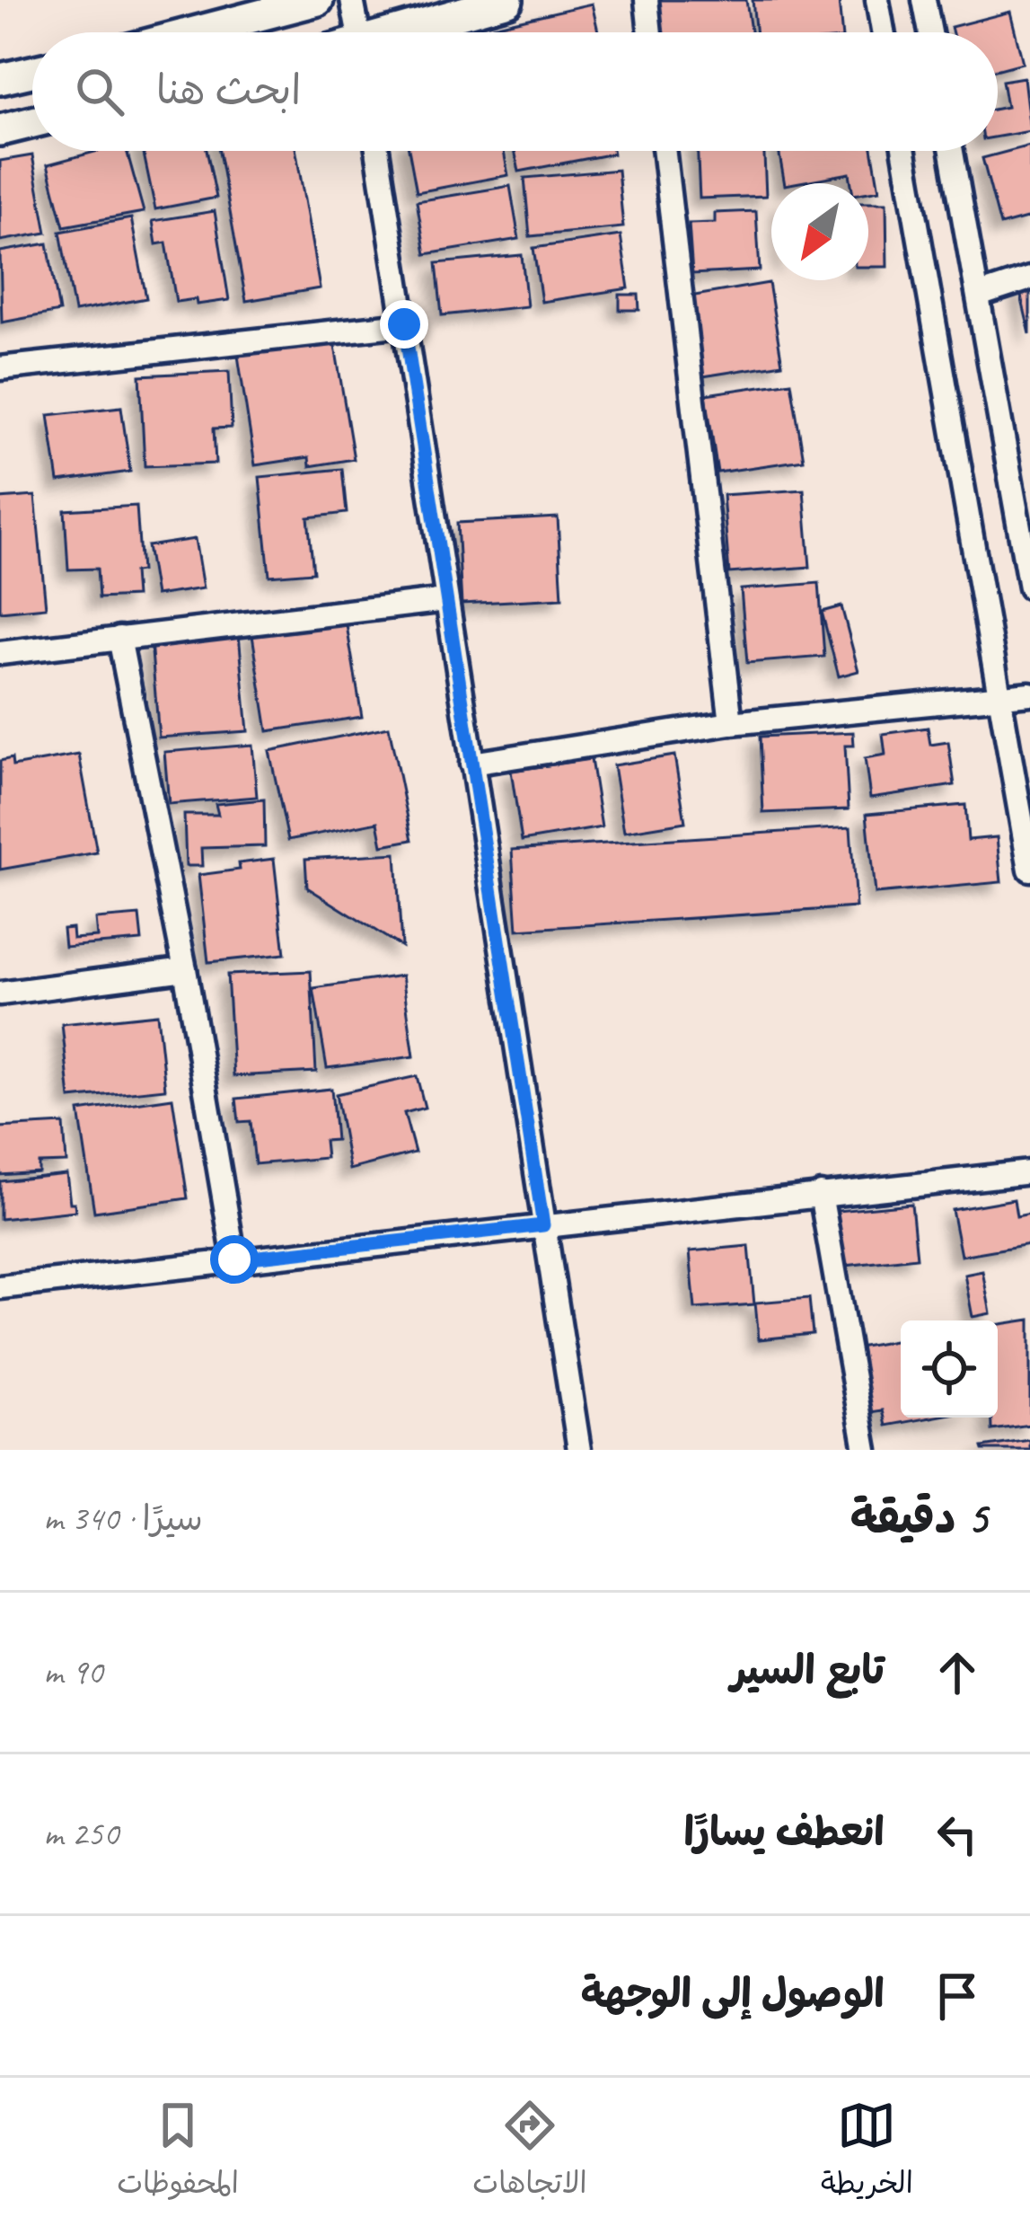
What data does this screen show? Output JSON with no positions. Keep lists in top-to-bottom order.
{
  "north": "bottom left",
  "page": {
    "search": "ابحث هنا",
    "heading": ["5 دقيقة", "سيرًا · 340 m"],
    "list": [
      ["تابع السير", "90 m"],
      ["انعطف يسارًا", "250 m"],
      "الوصول إلى الوجهة"
    ],
    "nav": ["الخريطة", "الاتجاهات", "المحفوظات"]
  }
}
